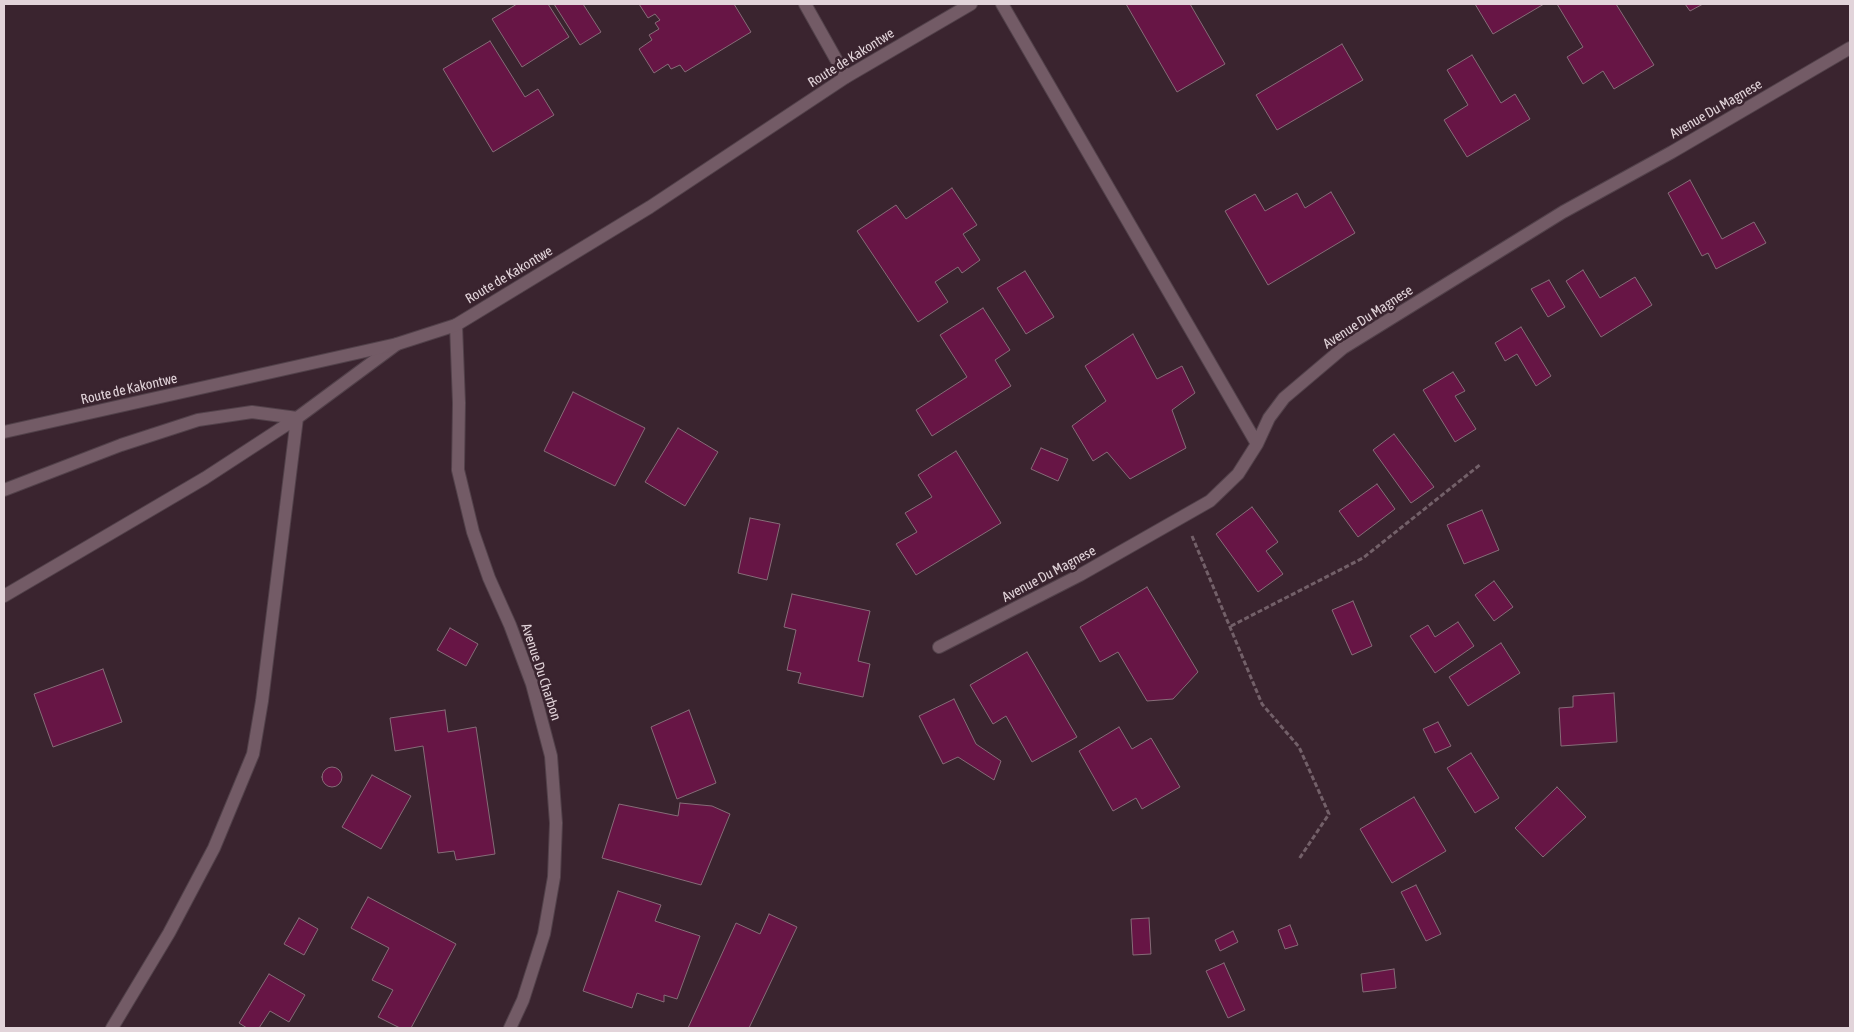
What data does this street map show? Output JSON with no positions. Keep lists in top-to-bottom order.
{
  "streets": {
    "street": ["Route de Kakontwe", "Avenue Du Magnese", "Avenue Du Charbon"]
  },
  "crossings": [
    ["Route de Kakontwe", "Avenue Du Charbon"]
  ]
}
